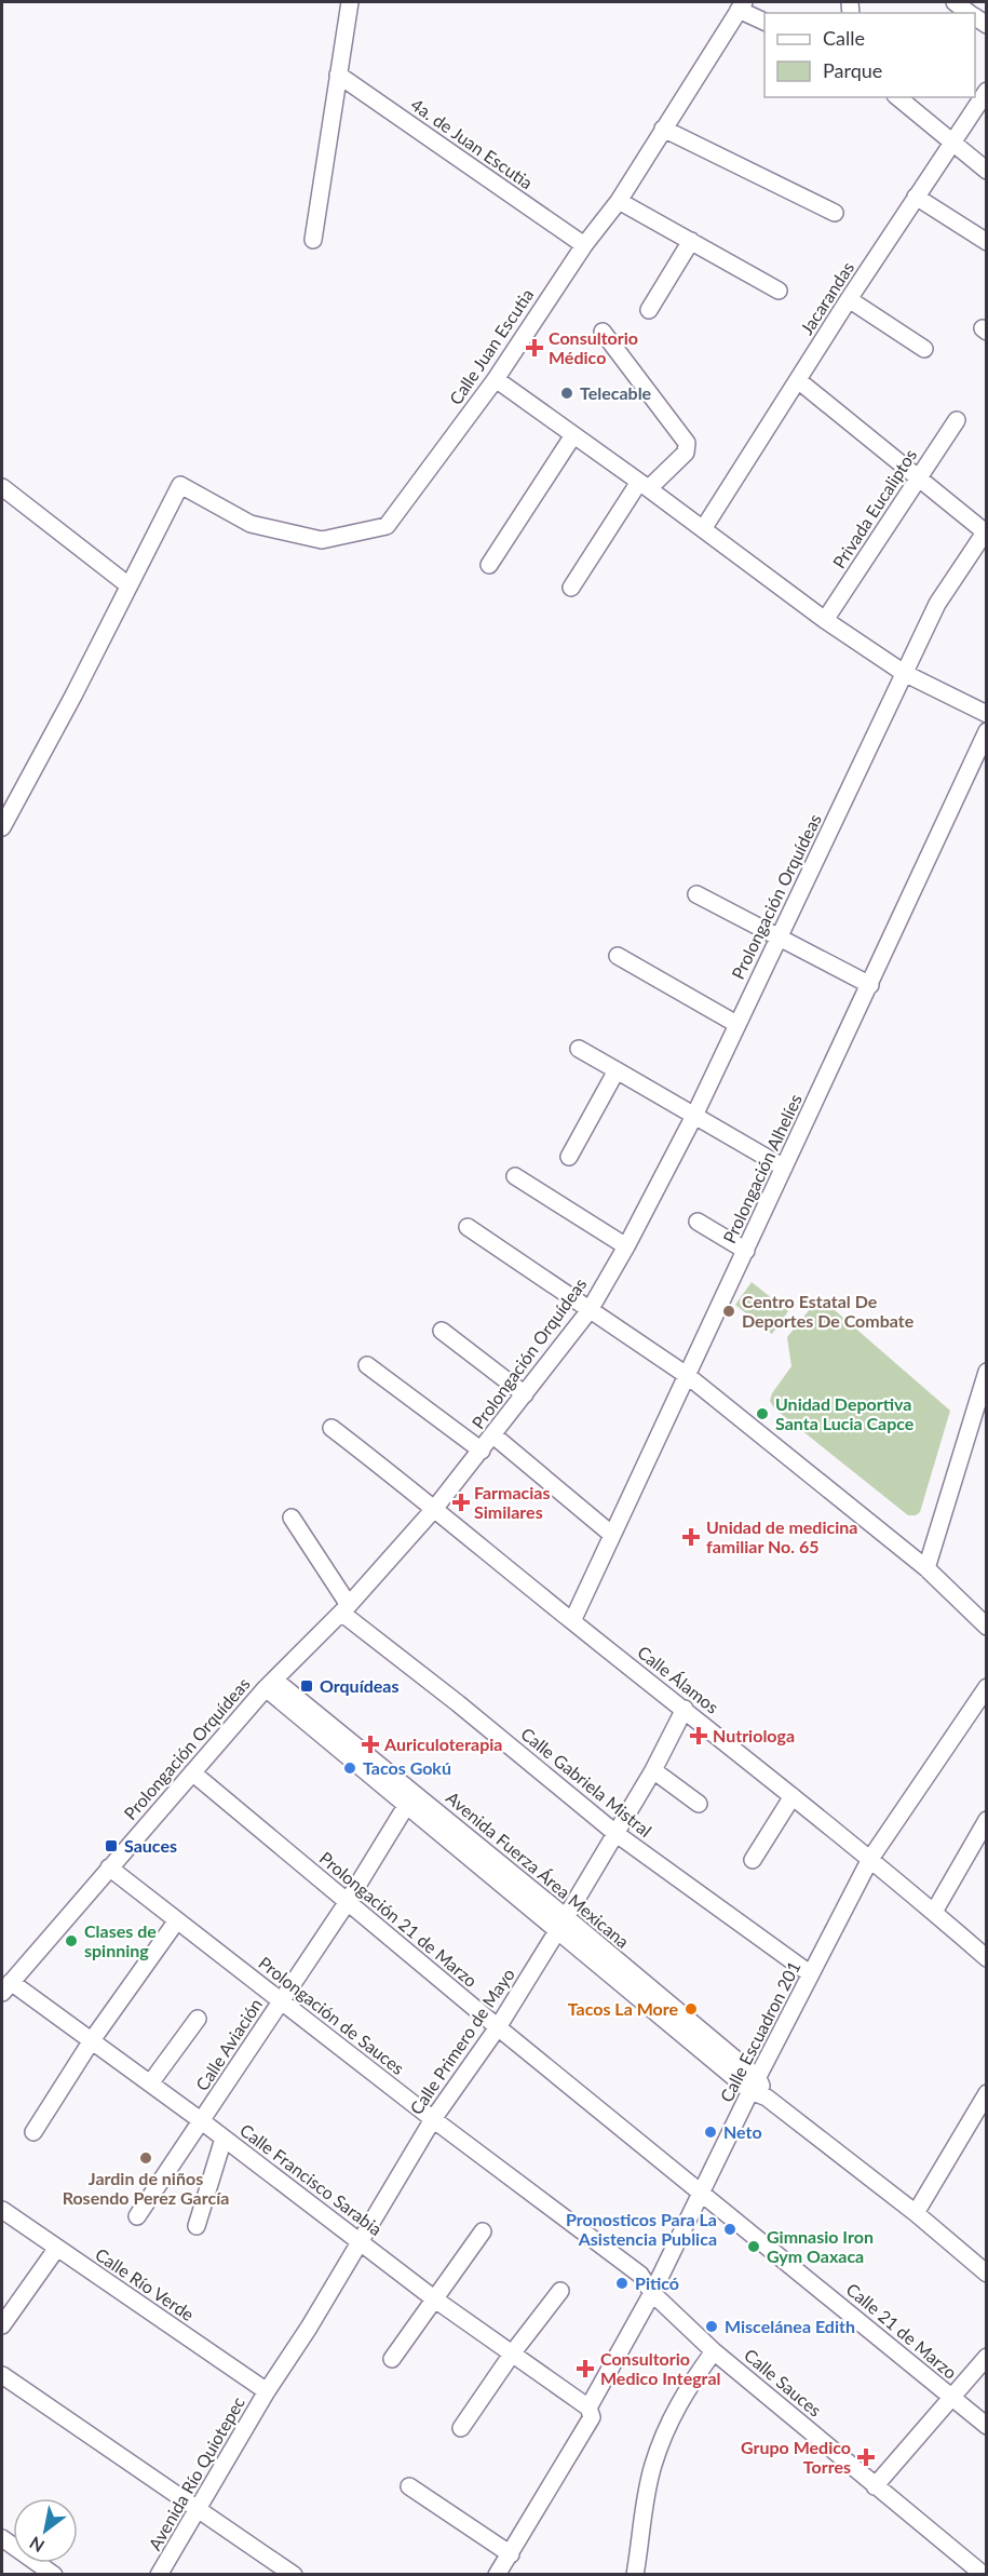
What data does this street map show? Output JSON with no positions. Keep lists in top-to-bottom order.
{
  "streets": {
    "street": [
      "4a. de Juan Escutia",
      "Jacarandas",
      "Calle Juan Escutia",
      "Privada Eucaliptos",
      "Prolongación Orquídeas",
      "Prolongación Alhelíes",
      "Calle Álamos",
      "Calle Gabriela Mistral",
      "Avenida Fuerza Área Mexicana",
      "Prolongación 21 de Marzo",
      "Prolongación de Sauces",
      "Calle Escuadron 201",
      "Calle Primero de Mayo",
      "Calle Aviación",
      "Calle Francisco Sarabia",
      "Calle Río Verde",
      "Calle 21 de Marzo",
      "Calle Sauces",
      "Avenida Río Quiotepec"
    ]
  },
  "crossings": [
    ["4a. de Juan Escutia", "Calle Juan Escutia"],
    ["Prolongación Orquídeas", "Calle Álamos"],
    ["Prolongación Orquídeas", "Calle Gabriela Mistral"],
    ["Prolongación Orquídeas", "Avenida Fuerza Área Mexicana"],
    ["Prolongación Orquídeas", "Prolongación 21 de Marzo"],
    ["Prolongación Orquídeas", "Prolongación de Sauces"],
    ["Prolongación Orquídeas", "Calle Francisco Sarabia"],
    ["Prolongación Alhelíes", "Calle Álamos"],
    ["Calle Álamos", "Calle Escuadron 201"],
    ["Calle Álamos", "Calle Primero de Mayo"],
    ["Calle Gabriela Mistral", "Calle Escuadron 201"],
    ["Calle Gabriela Mistral", "Calle Primero de Mayo"],
    ["Avenida Fuerza Área Mexicana", "Calle Escuadron 201"],
    ["Avenida Fuerza Área Mexicana", "Calle Primero de Mayo"],
    ["Avenida Fuerza Área Mexicana", "Calle Aviación"],
    ["Prolongación 21 de Marzo", "Calle Escuadron 201"],
    ["Prolongación 21 de Marzo", "Calle Primero de Mayo"],
    ["Prolongación 21 de Marzo", "Calle Aviación"],
    ["Prolongación 21 de Marzo", "Calle 21 de Marzo"],
    ["Prolongación de Sauces", "Calle Primero de Mayo"],
    ["Prolongación de Sauces", "Calle Aviación"],
    ["Prolongación de Sauces", "Calle Sauces"],
    ["Calle Escuadron 201", "Calle Francisco Sarabia"],
    ["Calle Escuadron 201", "Calle 21 de Marzo"],
    ["Calle Escuadron 201", "Calle Sauces"],
    ["Calle Primero de Mayo", "Calle Francisco Sarabia"],
    ["Calle Primero de Mayo", "Calle Río Verde"],
    ["Calle Primero de Mayo", "Avenida Río Quiotepec"],
    ["Calle Aviación", "Calle Francisco Sarabia"],
    ["Calle Río Verde", "Avenida Río Quiotepec"]
  ],
  "places": {
    "health": [
      "Consultorio Médico",
      "Farmacias Similares",
      "Unidad de medicina familiar No. 65",
      "Nutriologa",
      "Auriculoterapia",
      "Consultorio Medico Integral",
      "Grupo Medico Torres"
    ],
    "other": [
      "Telecable",
      "Centro Estatal De Deportes De Combate",
      "Unidad Deportiva Santa Lucia Capce",
      "Tacos Gokú",
      "Clases de spinning",
      "Tacos La More",
      "Neto",
      "Jardin de niños Rosendo Perez García",
      "Pronosticos Para La Asistencia Publica",
      "Gimnasio Iron Gym Oaxaca",
      "Piticó",
      "Miscelánea Edith"
    ],
    "transit": ["Orquídeas", "Sauces"]
  },
  "legend": ["Calle", "Parque"],
  "north": "bottom left"
}
